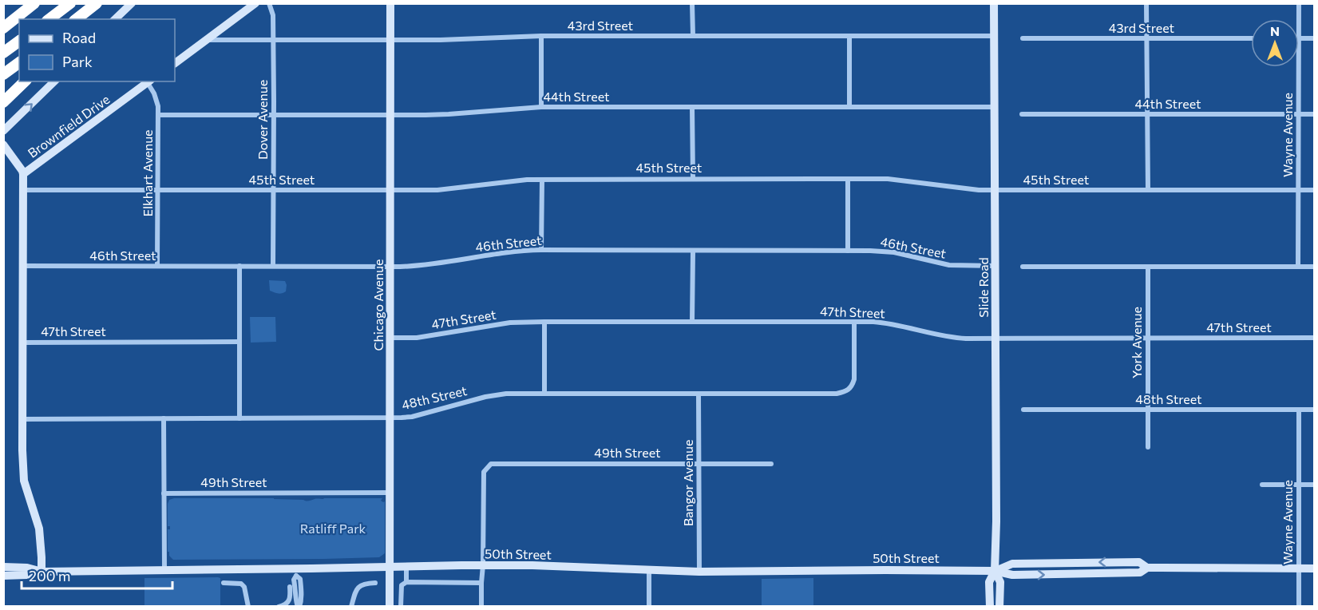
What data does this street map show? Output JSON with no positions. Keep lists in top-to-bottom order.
{
  "streets": {
    "main road": [
      "Brownfield Drive",
      "Slide Road",
      "Chicago Avenue",
      "50th Street"
    ],
    "street": [
      "43rd Street",
      "44th Street",
      "Dover Avenue",
      "Wayne Avenue",
      "45th Street",
      "Elkhart Avenue",
      "46th Street",
      "47th Street",
      "York Avenue",
      "48th Street",
      "49th Street",
      "Bangor Avenue"
    ]
  },
  "crossings": [
    ["43rd Street", "Dover Avenue"],
    ["43rd Street", "Slide Road"],
    ["43rd Street", "Chicago Avenue"],
    ["44th Street", "Dover Avenue"],
    ["44th Street", "Wayne Avenue"],
    ["44th Street", "Elkhart Avenue"],
    ["44th Street", "Slide Road"],
    ["44th Street", "Chicago Avenue"],
    ["Dover Avenue", "45th Street"],
    ["Dover Avenue", "46th Street"],
    ["Brownfield Drive", "Elkhart Avenue"],
    ["Wayne Avenue", "45th Street"],
    ["Wayne Avenue", "48th Street"],
    ["Wayne Avenue", "50th Street"],
    ["45th Street", "Elkhart Avenue"],
    ["45th Street", "Slide Road"],
    ["45th Street", "Chicago Avenue"],
    ["Elkhart Avenue", "46th Street"],
    ["46th Street", "Slide Road"],
    ["46th Street", "Chicago Avenue"],
    ["Slide Road", "47th Street"],
    ["Slide Road", "50th Street"],
    ["Chicago Avenue", "47th Street"],
    ["Chicago Avenue", "48th Street"],
    ["Chicago Avenue", "49th Street"],
    ["Chicago Avenue", "50th Street"],
    ["47th Street", "York Avenue"],
    ["47th Street", "48th Street"],
    ["York Avenue", "48th Street"],
    ["48th Street", "Bangor Avenue"],
    ["49th Street", "Bangor Avenue"],
    ["49th Street", "50th Street"],
    ["Bangor Avenue", "50th Street"]
  ],
  "parks": ["Ratliff Park"],
  "legend": ["Road", "Park"],
  "scale_bar": "200 m",
  "north": "top"
}
